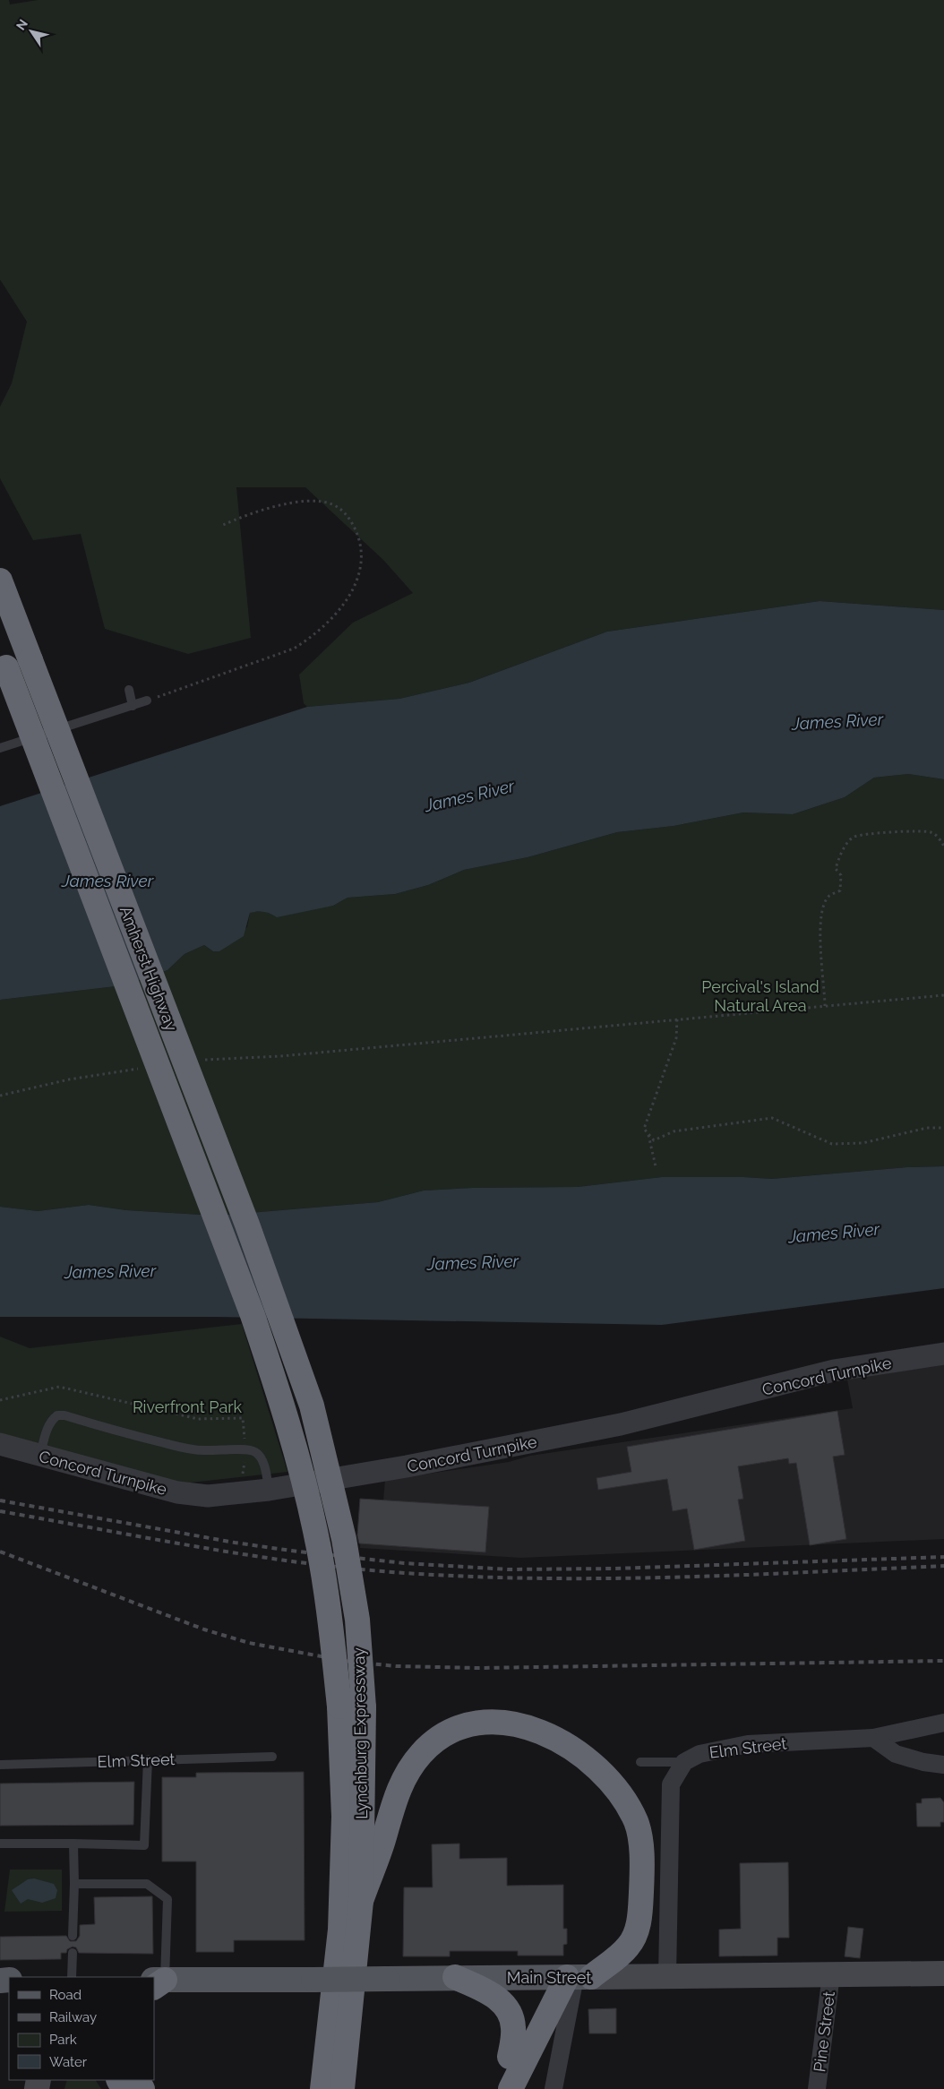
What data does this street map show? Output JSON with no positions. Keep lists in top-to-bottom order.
{
  "streets": {
    "highway": ["Amherst Highway", "Lynchburg Expressway"],
    "main road": ["Main Street"],
    "street": ["Concord Turnpike", "Elm Street", "Pine Street"]
  },
  "crossings": [
    ["Amherst Highway", "Lynchburg Expressway"],
    ["Main Street", "Pine Street"]
  ],
  "water": ["James River"],
  "parks": ["Percival's Island Natural Area", "Riverfront Park"],
  "legend": [
    "Road",
    "Railway",
    "Park",
    "Water"
  ],
  "north": "top left"
}
